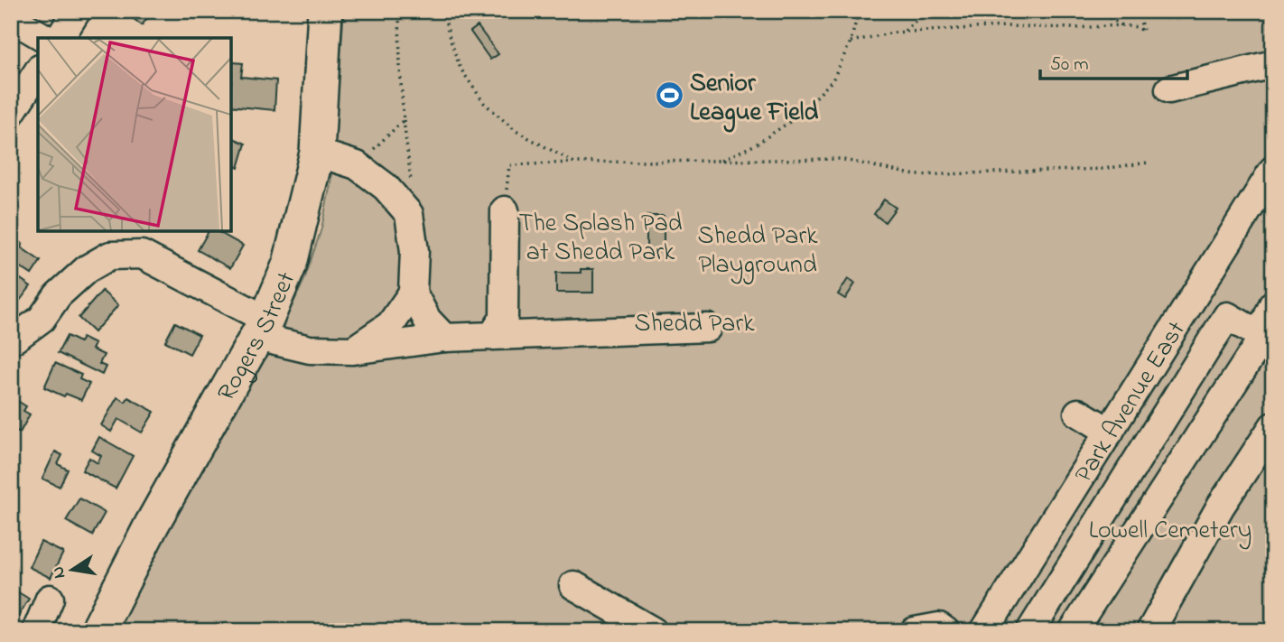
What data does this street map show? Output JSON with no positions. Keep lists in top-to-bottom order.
{
  "streets": {
    "main road": ["Rogers Street"],
    "street": ["Park Avenue East"]
  },
  "parks": [
    "The Splash Pad at Shedd Park",
    "Shedd Park Playground",
    "Shedd Park",
    "Lowell Cemetery"
  ],
  "places": {
    "sports": ["Senior League Field"]
  },
  "scale_bar": "50 m",
  "north": "left"
}
